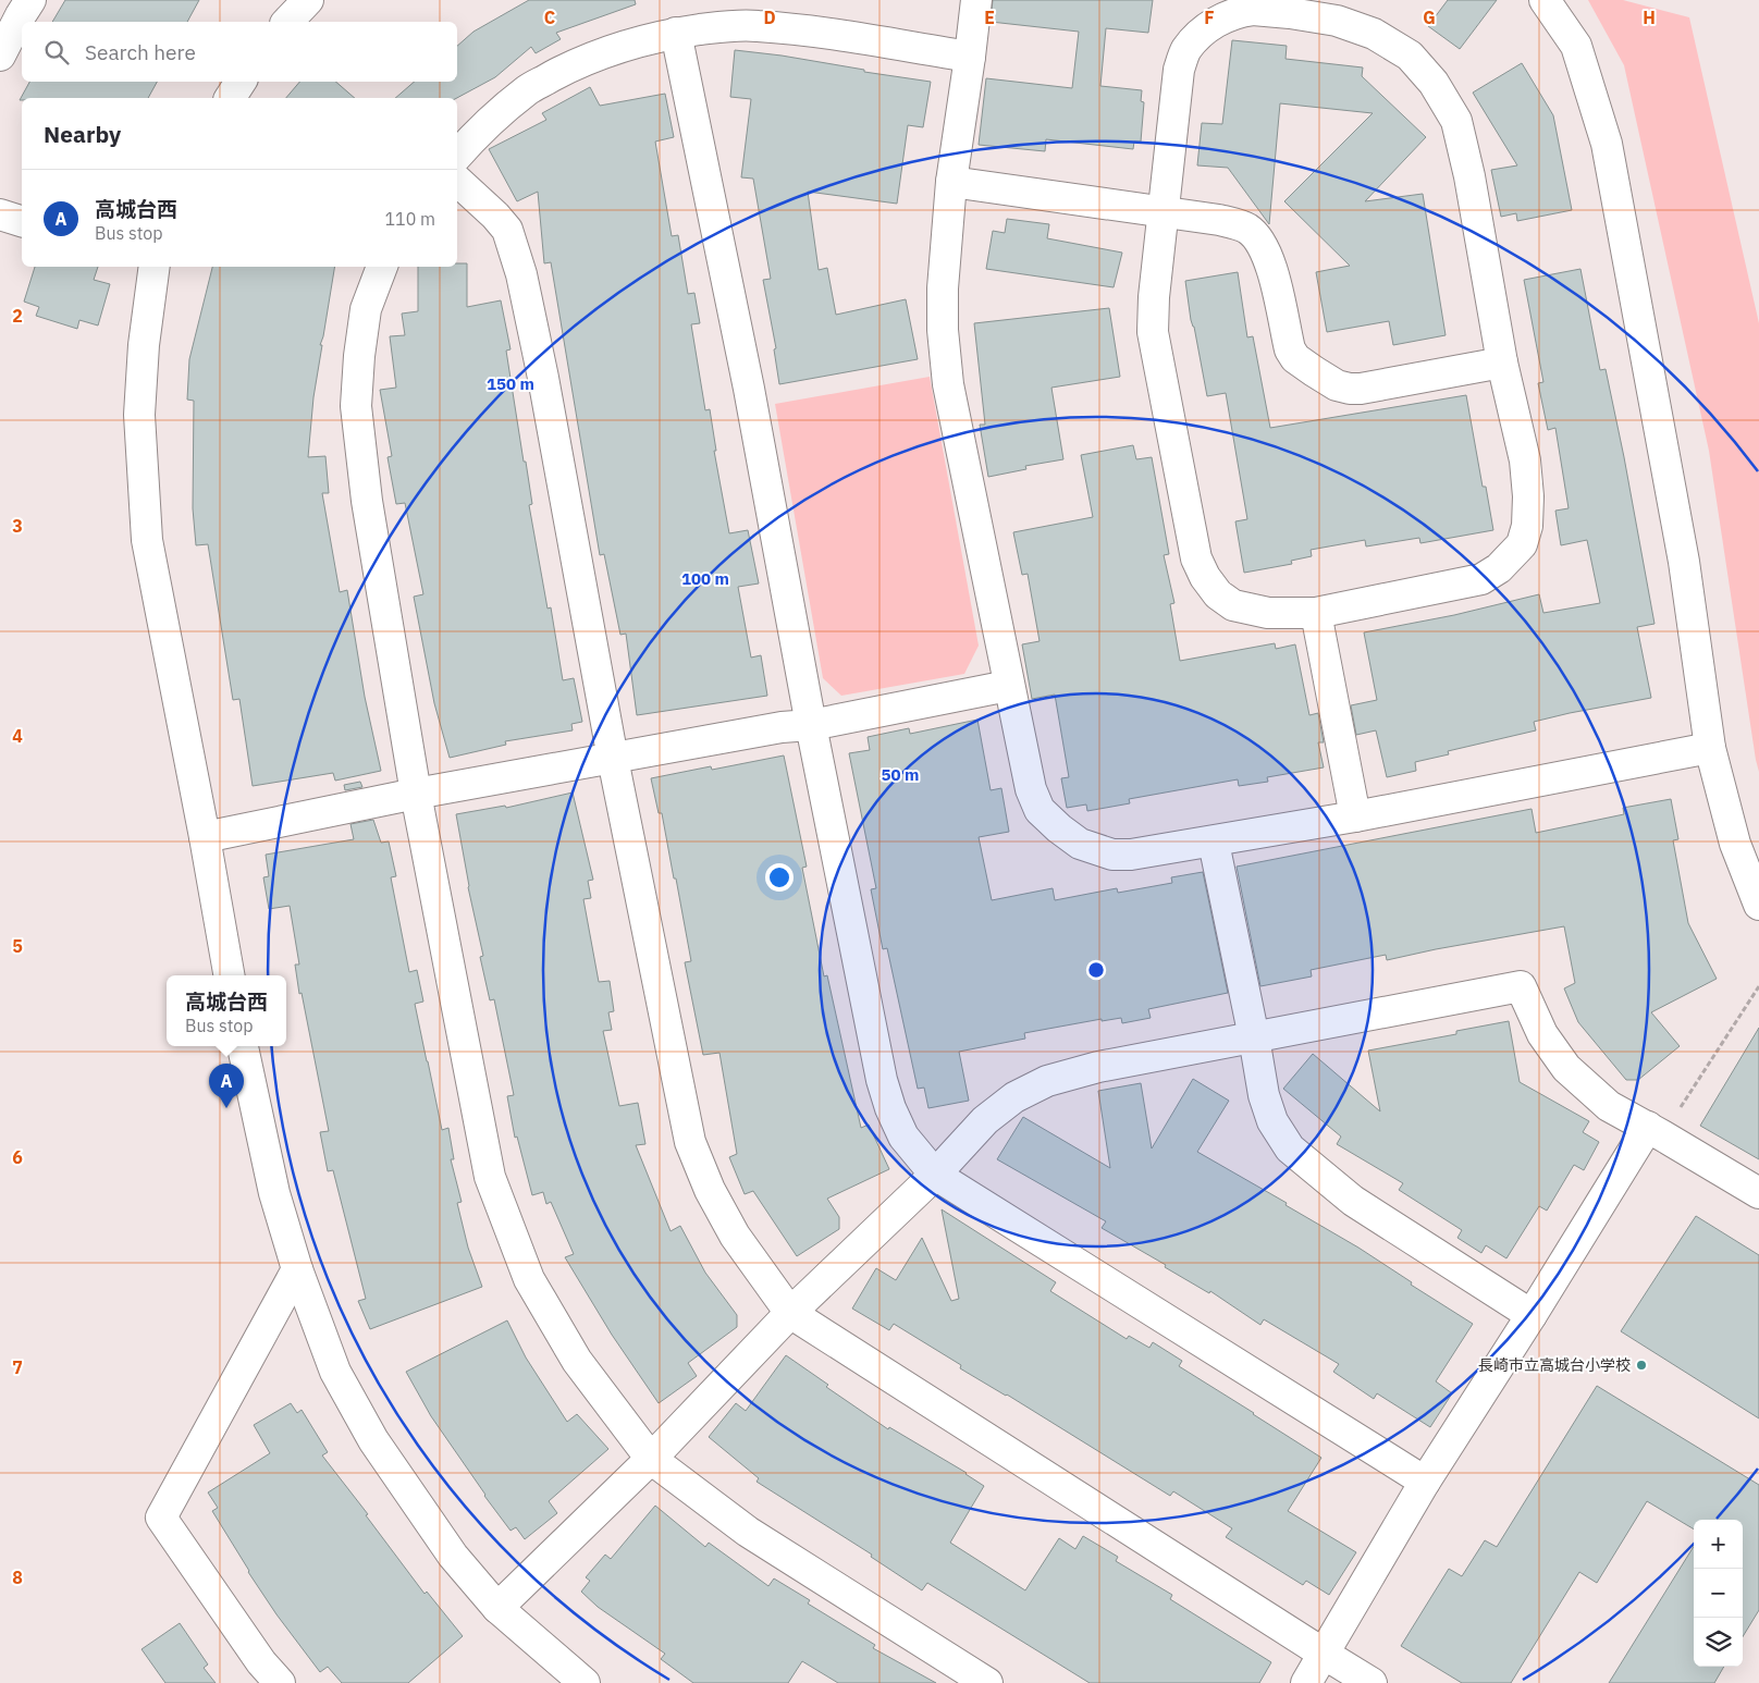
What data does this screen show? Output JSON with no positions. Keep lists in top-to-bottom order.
{
  "places": ["長崎市立高城台小学校"],
  "page": {
    "search": "Search here",
    "heading": "Nearby",
    "list": [
      {
        "mark": "A",
        "name": "高城台西",
        "note": "Bus stop",
        "value": "110 m"
      }
    ],
    "popup": ["高城台西", "Bus stop"],
    "pins": "A",
    "map_buttons": ["+", "−"]
  },
  "grid": {
    "columns": [
      "C",
      "D",
      "E",
      "F",
      "G",
      "H"
    ],
    "rows": [
      "2",
      "3",
      "4",
      "5",
      "6",
      "7",
      "8"
    ]
  },
  "rings": ["150 m", "100 m", "50 m"]
}
